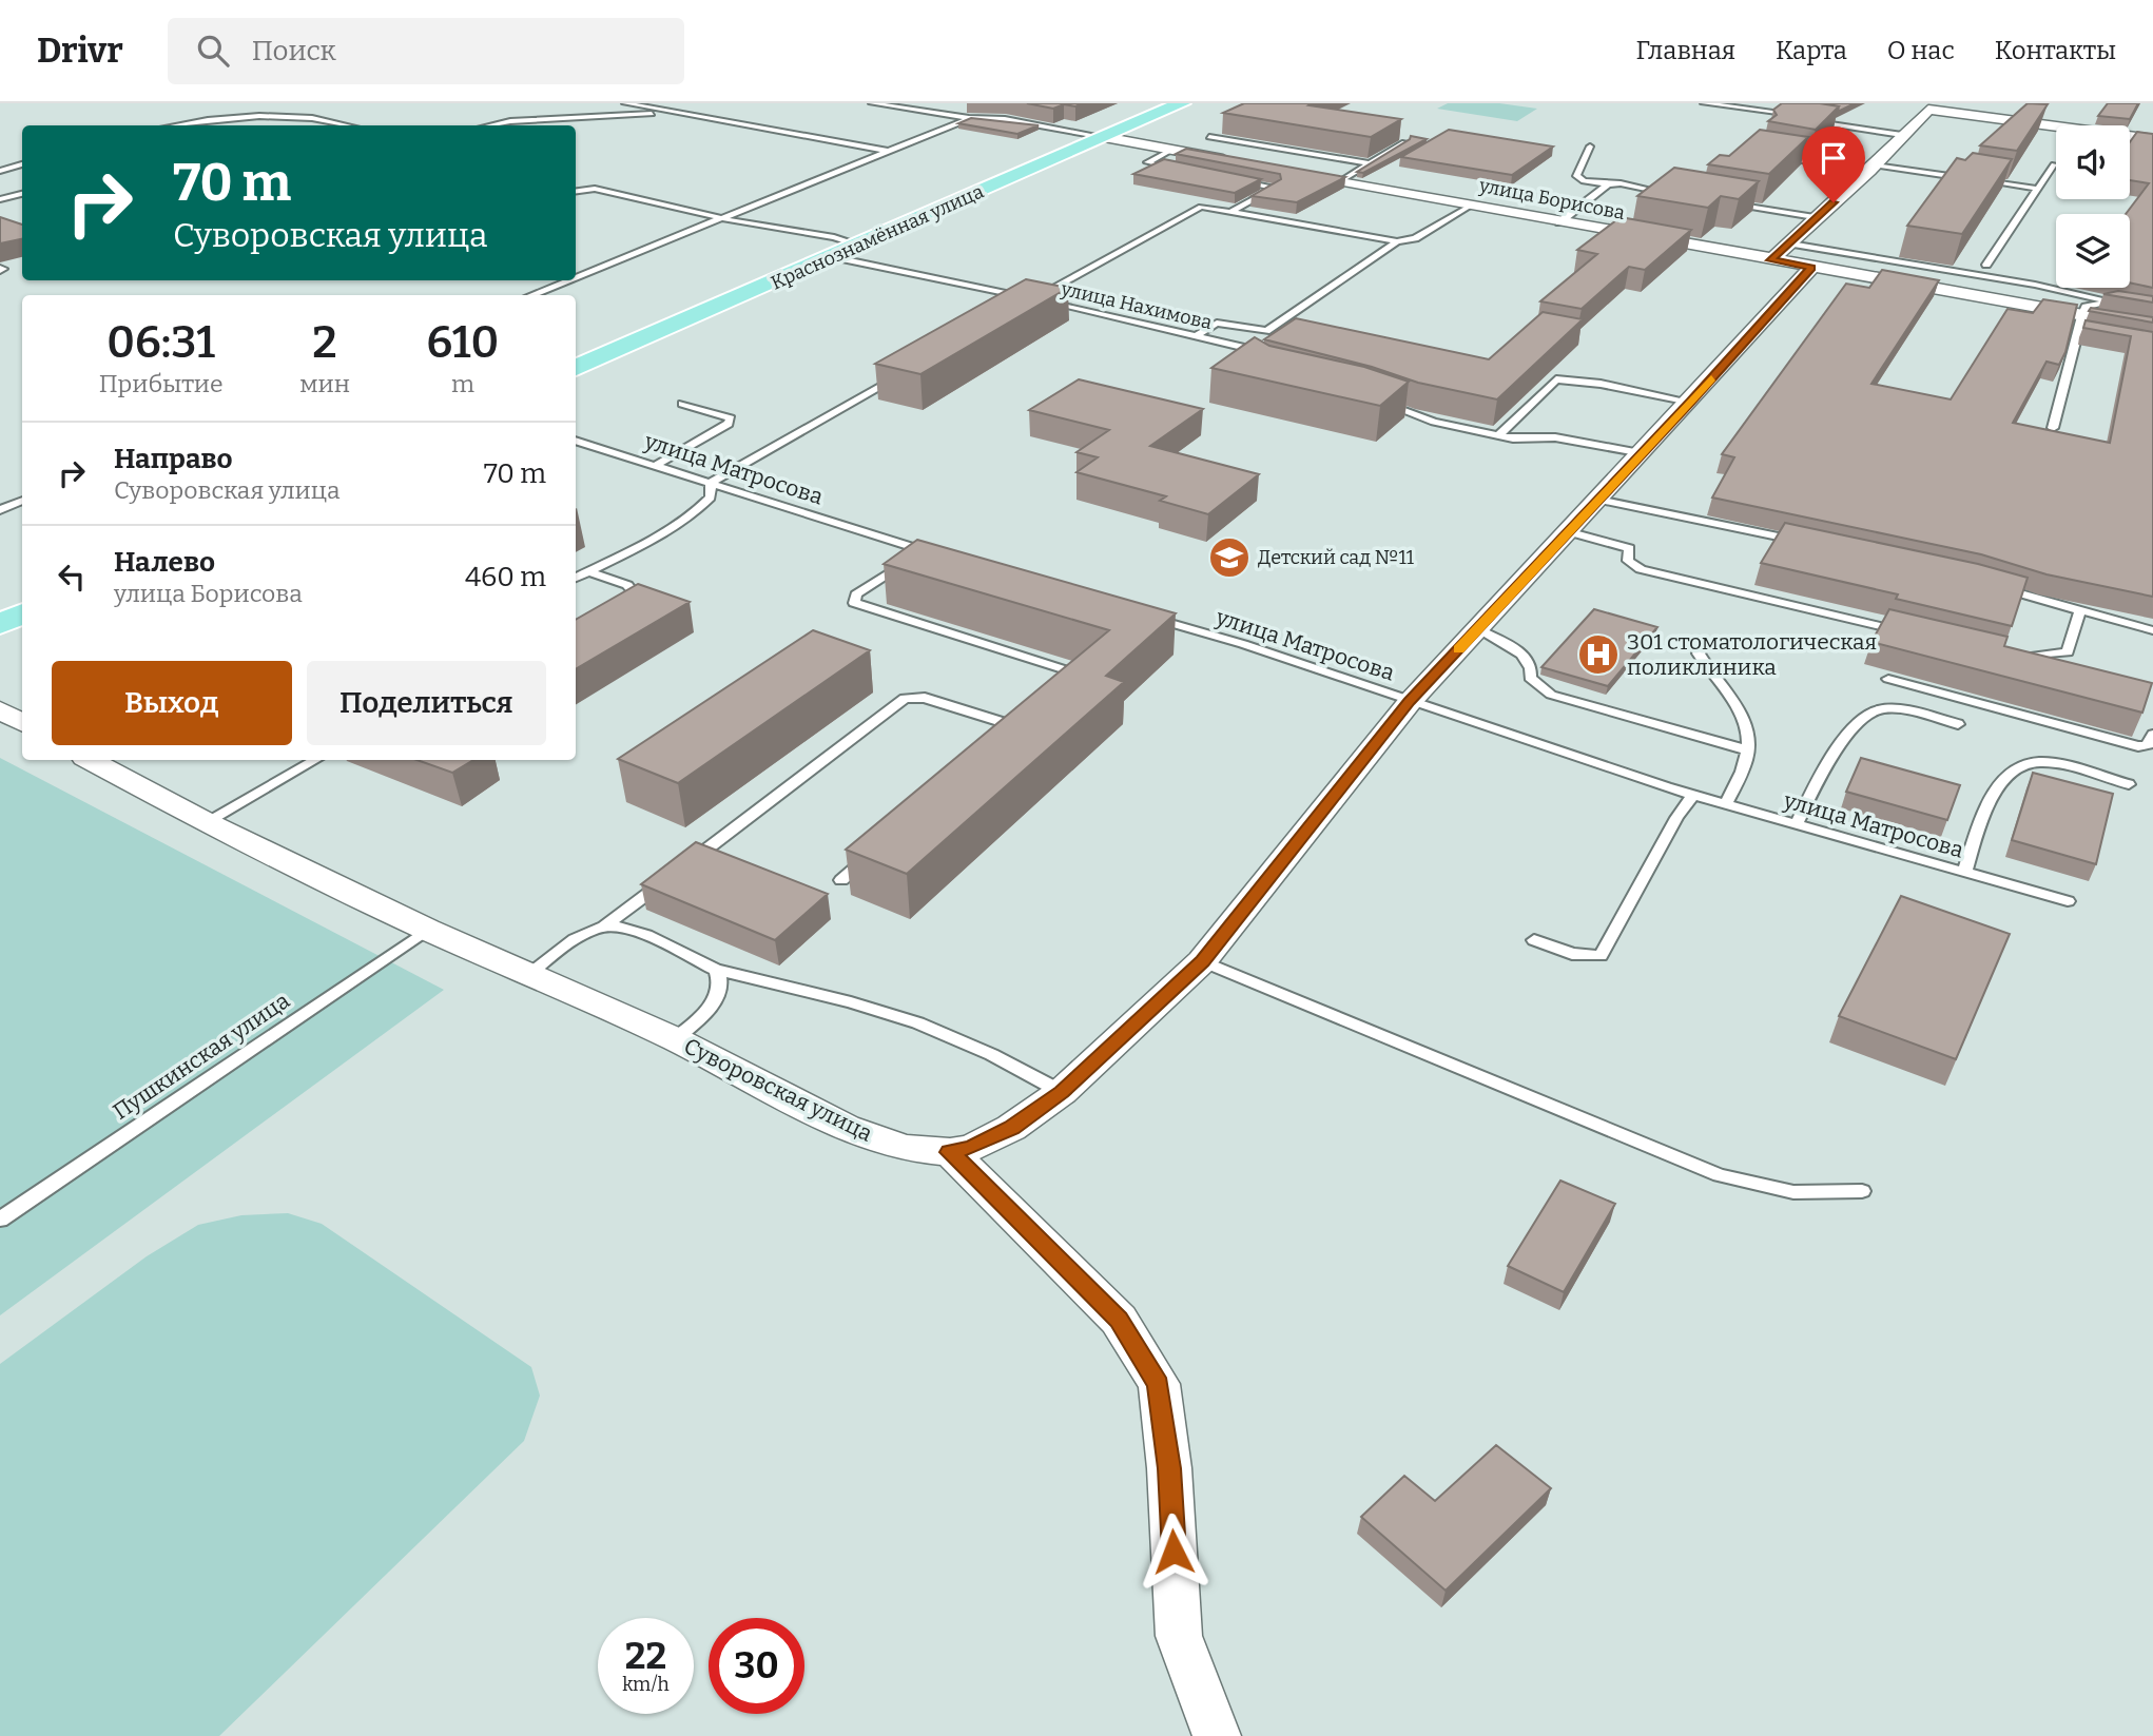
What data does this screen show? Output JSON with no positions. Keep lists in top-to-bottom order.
{
  "streets": {
    "main road": ["Краснознамённая улица"],
    "street": ["улица Борисова", "Суворовская улица"],
    "lane": ["улица Нахимова", "улица Матросова", "Пушкинская улица"]
  },
  "crossings": [
    ["улица Борисова", "Суворовская улица"],
    ["Краснознамённая улица", "улица Нахимова"],
    ["улица Матросова", "Суворовская улица"],
    ["Пушкинская улица", "Суворовская улица"]
  ],
  "places": {
    "school or university": ["Детский сад №11"],
    "hospital": ["301 стоматологическая поликлиника"]
  },
  "page": {
    "header": "Drivr",
    "search": "Поиск",
    "nav": [
      "Главная",
      "Карта",
      "О нас",
      "Контакты"
    ],
    "turn": ["70 m", "Суворовская улица"],
    "eta": [
      "06:31",
      "Прибытие",
      "2",
      "мин",
      "610",
      "m"
    ],
    "list": [
      {
        "name": "Направо",
        "note": "Суворовская улица",
        "value": "70 m"
      },
      {
        "name": "Налево",
        "note": "улица Борисова",
        "value": "460 m"
      }
    ],
    "buttons": ["Выход", "Поделиться"],
    "speed": "22 km/h",
    "limit": "30"
  }
}
